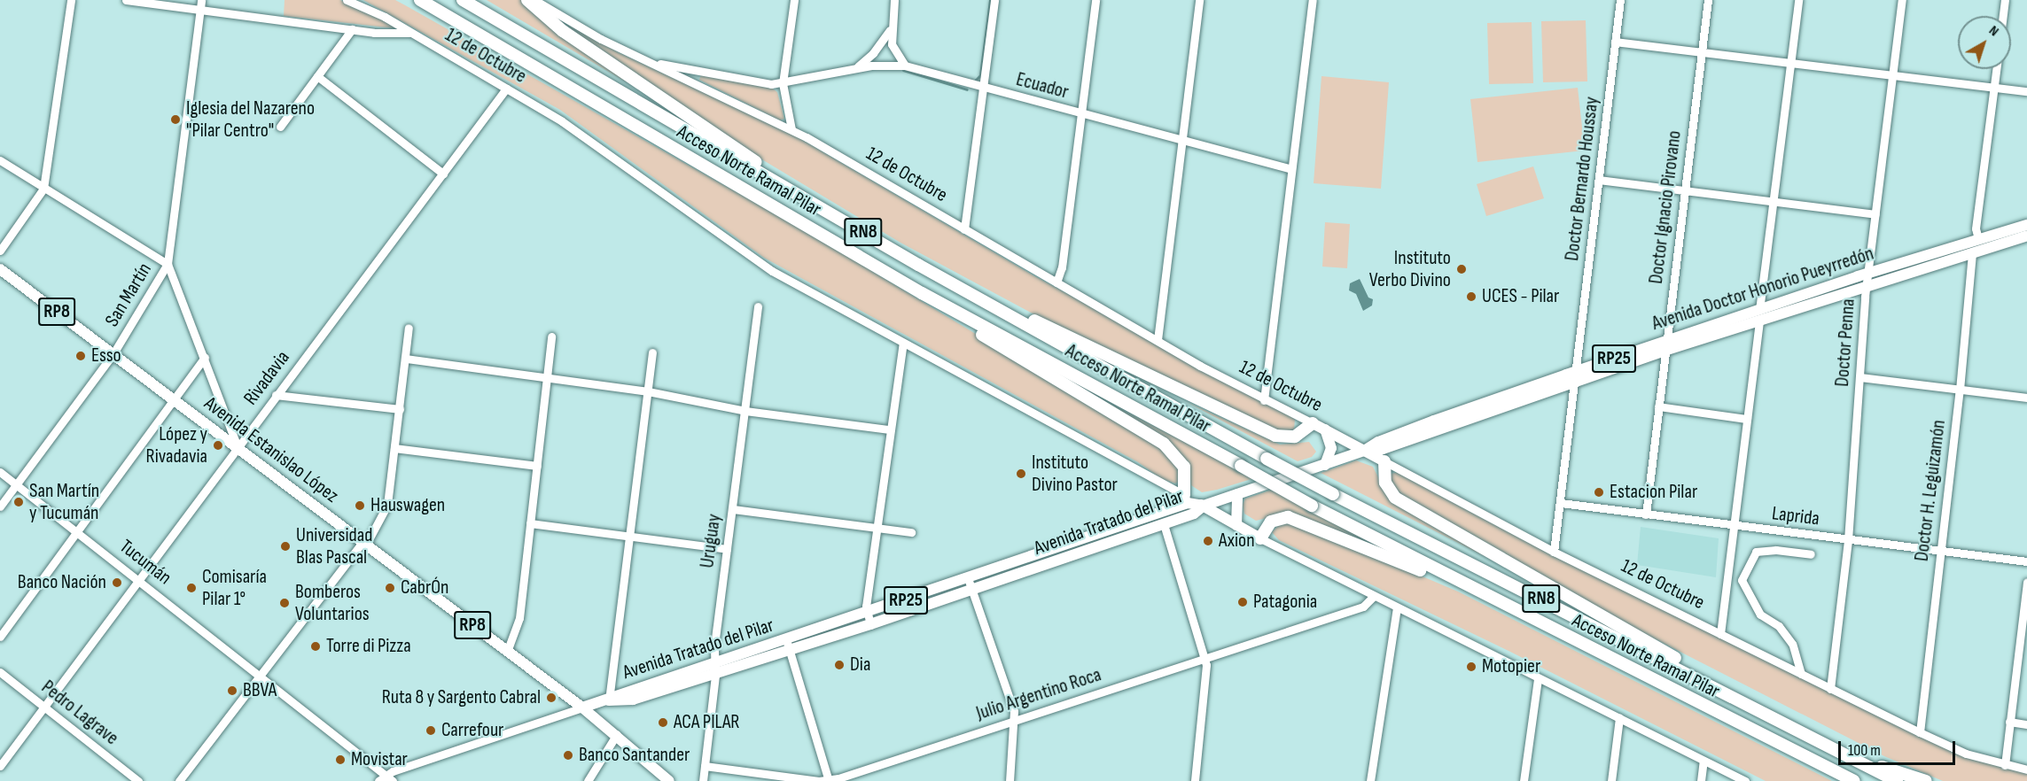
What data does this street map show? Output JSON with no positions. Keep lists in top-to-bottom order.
{
  "streets": {
    "highway": ["Acceso Norte Ramal Pilar", "RN8"],
    "main road": [
      "12 de Octubre",
      "Avenida Doctor Honorio Pueyrredón",
      "RP8",
      "RP25",
      "Avenida Estanislao López",
      "Avenida Tratado del Pilar"
    ],
    "street": [
      "Ecuador",
      "Doctor Bernardo Houssay",
      "Doctor Ignacio Pirovano",
      "San Martín",
      "Doctor Penna",
      "Rivadavia",
      "Doctor H. Leguizamón",
      "Laprida",
      "Uruguay",
      "Tucumán",
      "Julio Argentino Roca",
      "Pedro Lagrave"
    ]
  },
  "crossings": [
    ["12 de Octubre", "Ecuador"],
    ["12 de Octubre", "Doctor Bernardo Houssay"],
    ["12 de Octubre", "Avenida Doctor Honorio Pueyrredón"],
    ["12 de Octubre", "Doctor Penna"],
    ["12 de Octubre", "Rivadavia"],
    ["12 de Octubre", "Doctor H. Leguizamón"],
    ["12 de Octubre", "Avenida Tratado del Pilar"],
    ["12 de Octubre", "Julio Argentino Roca"],
    ["Doctor Bernardo Houssay", "Avenida Doctor Honorio Pueyrredón"],
    ["Doctor Bernardo Houssay", "Laprida"],
    ["Doctor Ignacio Pirovano", "Avenida Doctor Honorio Pueyrredón"],
    ["Doctor Ignacio Pirovano", "Laprida"],
    ["Avenida Doctor Honorio Pueyrredón", "Doctor Penna"],
    ["Avenida Doctor Honorio Pueyrredón", "Doctor H. Leguizamón"],
    ["Avenida Doctor Honorio Pueyrredón", "Avenida Tratado del Pilar"],
    ["San Martín", "Avenida Estanislao López"],
    ["San Martín", "Tucumán"],
    ["Doctor Penna", "Laprida"],
    ["RP25", "Avenida Estanislao López"],
    ["RP25", "Avenida Tratado del Pilar"],
    ["RP25", "Tucumán"],
    ["Rivadavia", "Avenida Estanislao López"],
    ["Rivadavia", "Tucumán"],
    ["Rivadavia", "Pedro Lagrave"],
    ["Avenida Estanislao López", "Avenida Tratado del Pilar"],
    ["Doctor H. Leguizamón", "Laprida"],
    ["Avenida Tratado del Pilar", "Uruguay"],
    ["Uruguay", "Julio Argentino Roca"]
  ],
  "places": [
    "Iglesia del Nazareno \"Pilar Centro\"",
    "Instituto Verbo Divino",
    "UCES - Pilar",
    "Esso",
    "López y Rivadavia",
    "Instituto Divino Pastor",
    "Estacion Pilar",
    "San Martín y Tucumán",
    "Hauswagen",
    "Axion",
    "Universidad Blas Pascal",
    "Banco Nación",
    "Comisaría Pilar 1°",
    "CabrÓn",
    "Patagonia",
    "Bomberos Voluntarios",
    "Torre di Pizza",
    "Dia",
    "Motopier",
    "BBVA",
    "Ruta 8 y Sargento Cabral",
    "ACA PILAR",
    "Carrefour",
    "Banco Santander",
    "Movistar"
  ],
  "scale_bar": "100 m",
  "north": "top right"
}
